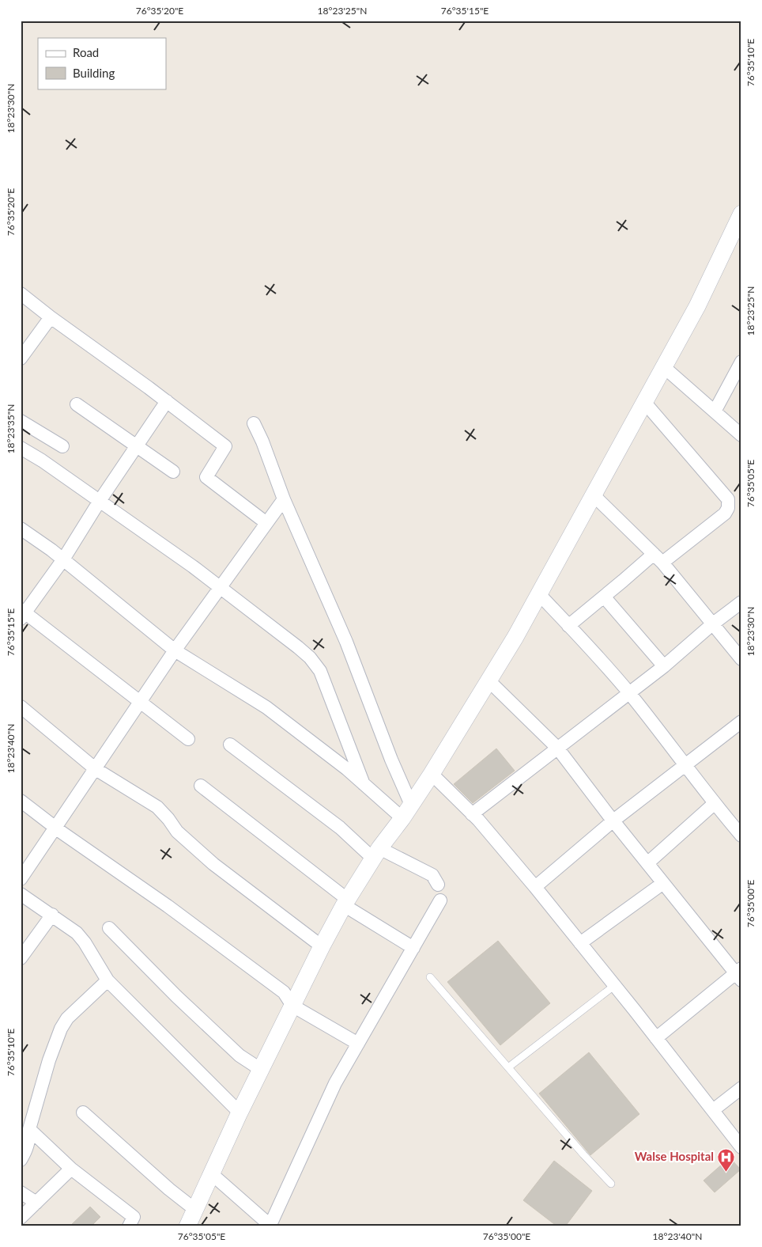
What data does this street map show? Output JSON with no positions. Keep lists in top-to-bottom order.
{
  "places": {
    "hospital": ["Walse Hospital"]
  },
  "legend": ["Road", "Building"],
  "coordinates": [
    "76°35'20\"E",
    "18°23'25\"N",
    "76°35'15\"E",
    "76°35'10\"E",
    "18°23'30\"N",
    "18°23'35\"N",
    "76°35'05\"E",
    "18°23'40\"N",
    "76°35'00\"E"
  ]
}
